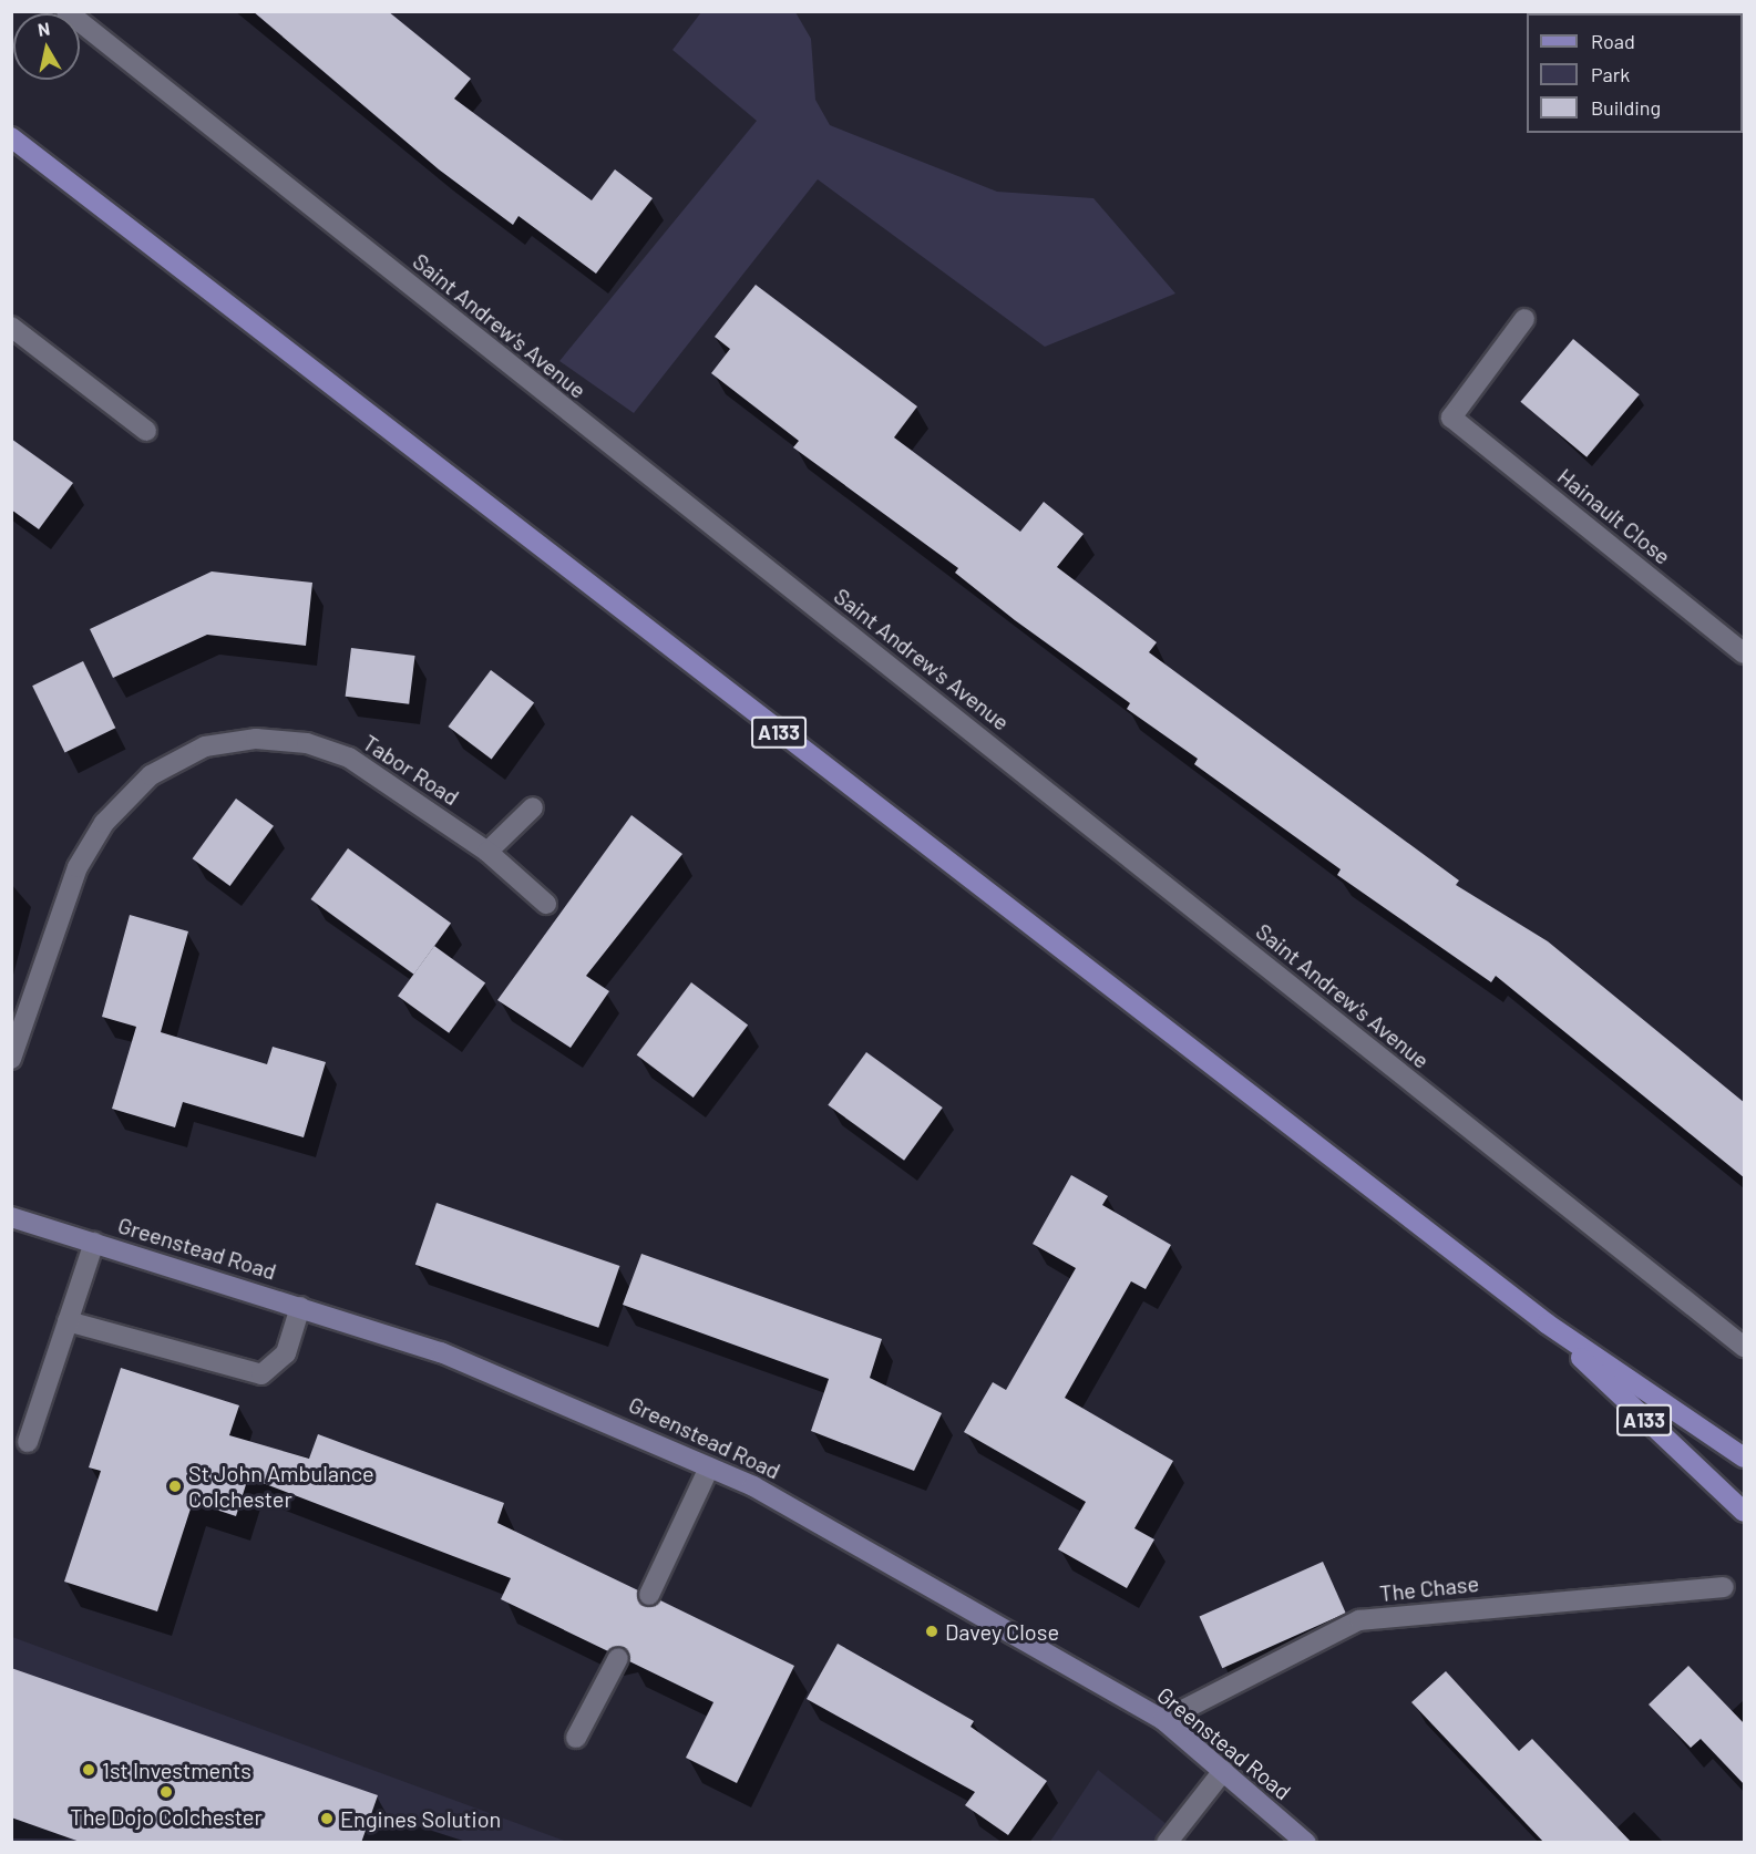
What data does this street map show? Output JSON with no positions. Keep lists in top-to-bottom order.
{
  "streets": {
    "main road": ["A133"],
    "street": [
      "Saint Andrew's Avenue",
      "Hainault Close",
      "Tabor Road",
      "Greenstead Road",
      "The Chase"
    ]
  },
  "crossings": [
    ["Greenstead Road", "The Chase"]
  ],
  "places": [
    "St John Ambulance Colchester",
    "Davey Close",
    "1st Investments",
    "The Dojo Colchester",
    "Engines Solution"
  ],
  "legend": ["Road", "Park", "Building"],
  "north": "top"
}
